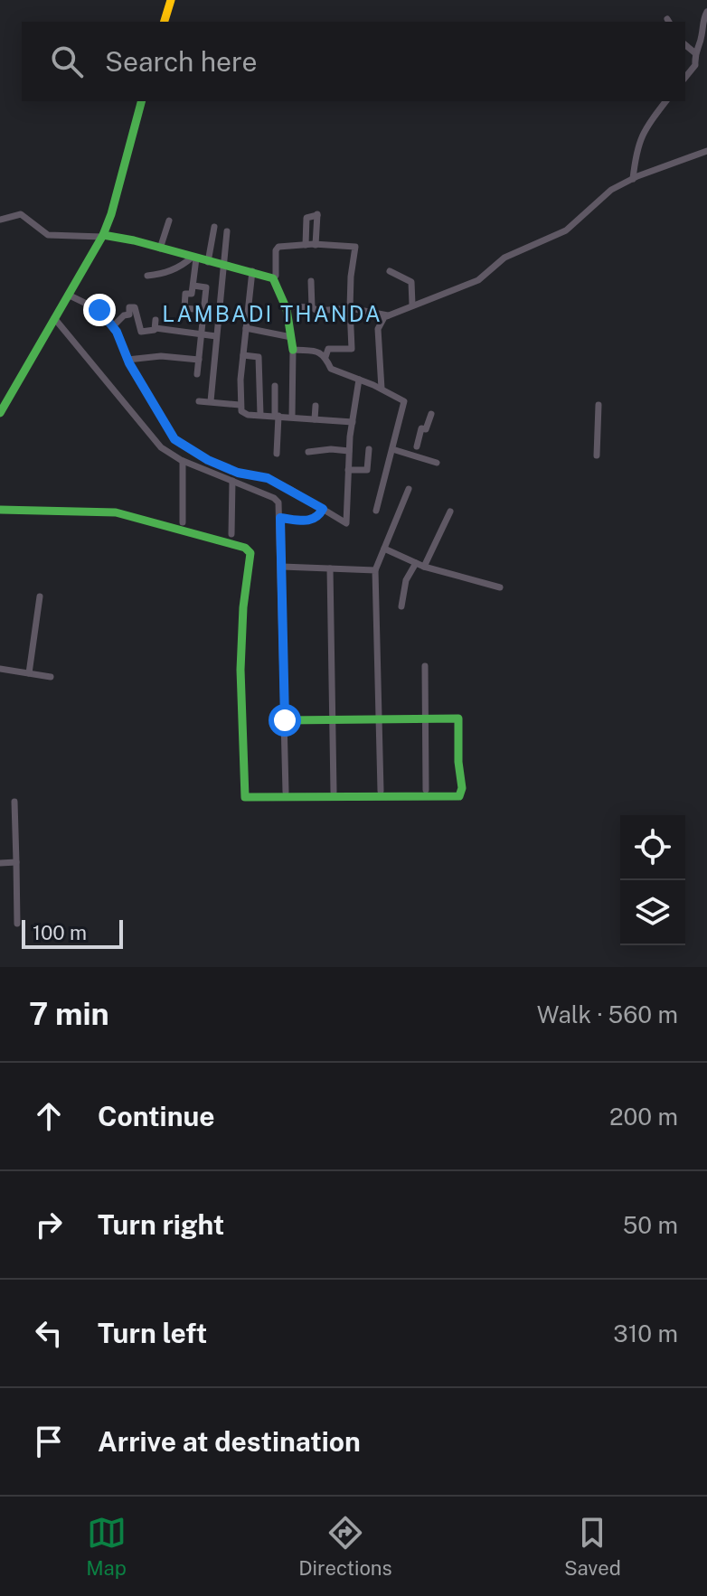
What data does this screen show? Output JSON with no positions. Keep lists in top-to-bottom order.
{
  "districts": ["LAMBADI THANDA"],
  "scale_bar": "100 m",
  "page": {
    "search": "Search here",
    "scale": "100 m",
    "heading": ["7 min", "Walk · 560 m"],
    "list": [
      ["Continue", "200 m"],
      ["Turn right", "50 m"],
      ["Turn left", "310 m"],
      "Arrive at destination"
    ],
    "nav": ["Map", "Directions", "Saved"]
  }
}
